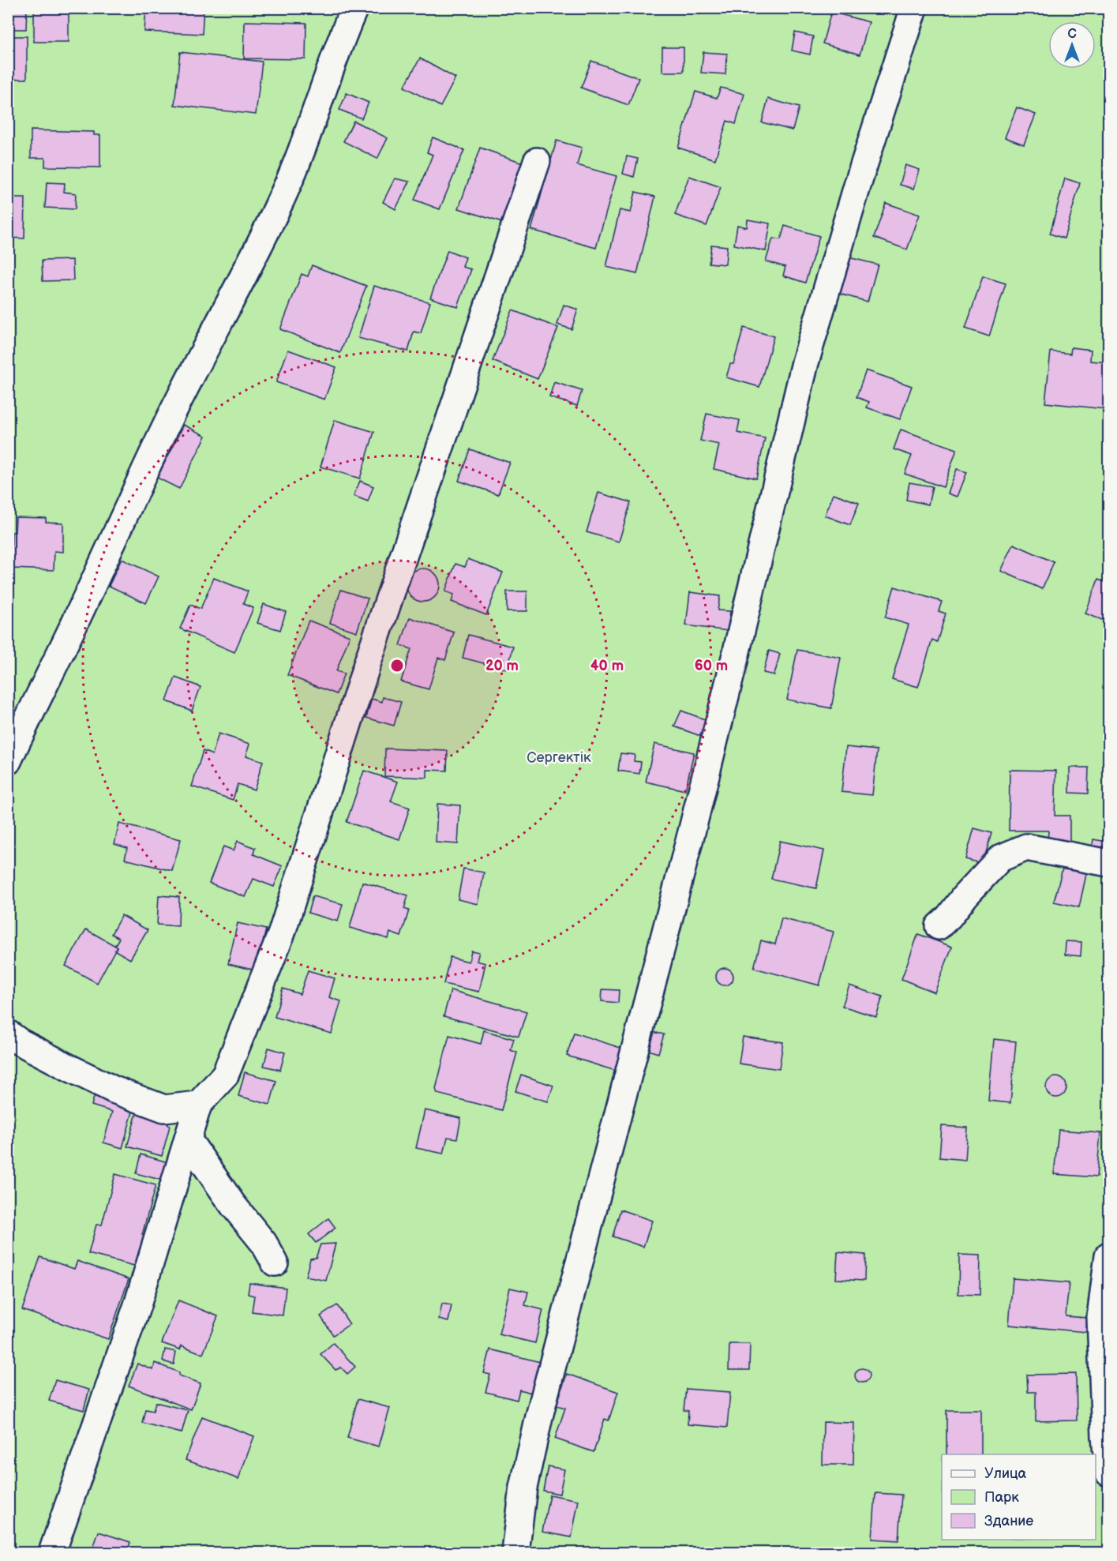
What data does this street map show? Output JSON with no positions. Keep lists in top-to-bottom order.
{
  "parks": ["Сергектік"],
  "legend": ["Улица", "Парк", "Здание"],
  "north": "top",
  "rings": ["20 m", "40 m", "60 m"]
}
